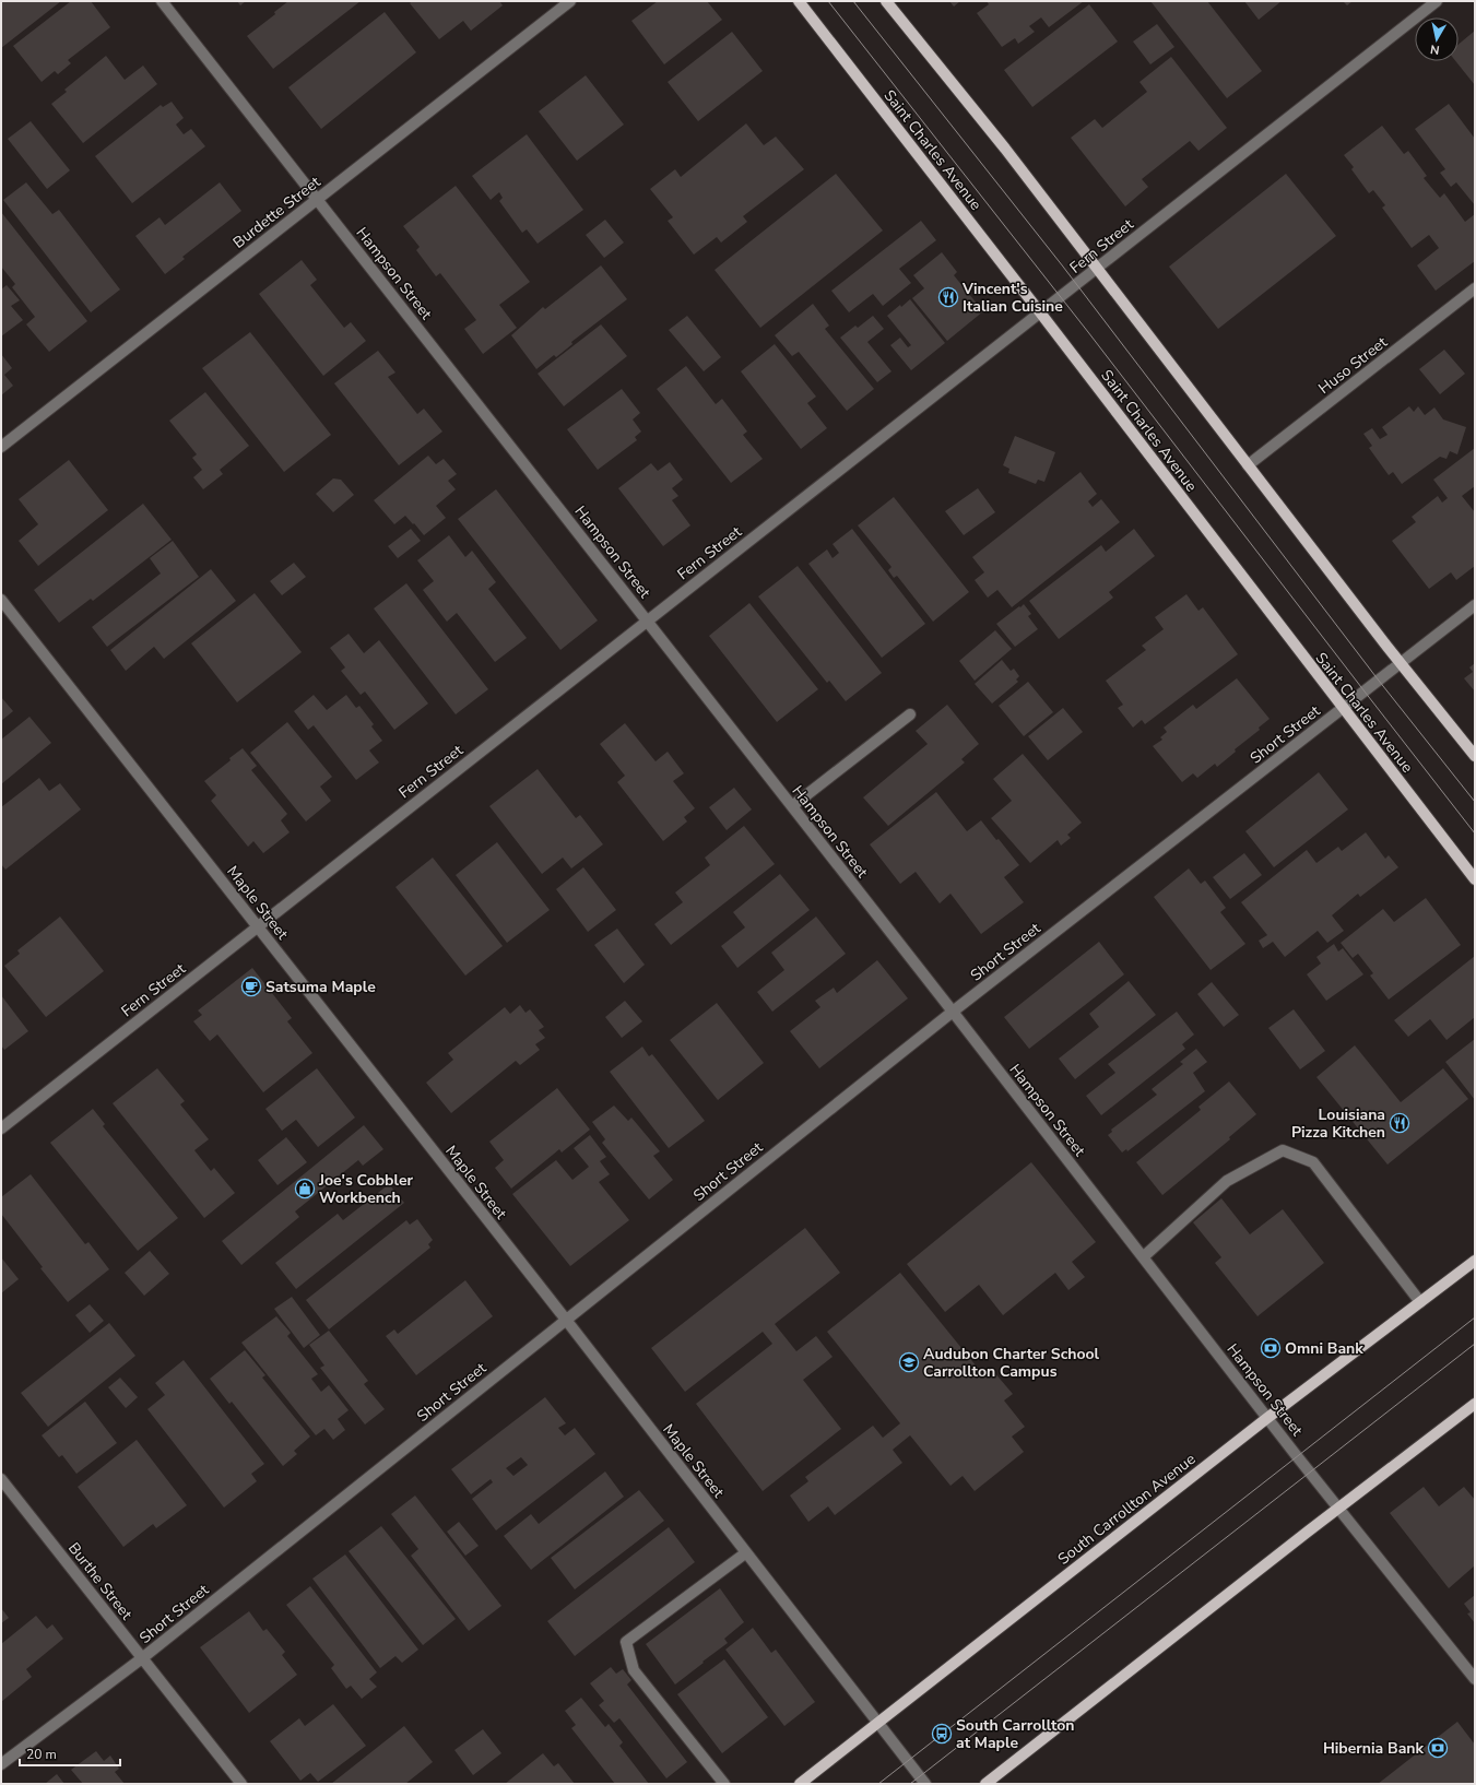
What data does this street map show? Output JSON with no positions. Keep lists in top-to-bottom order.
{
  "streets": {
    "main road": ["Saint Charles Avenue", "South Carrollton Avenue"],
    "street": [
      "Burdette Street",
      "Fern Street",
      "Hampson Street",
      "Huso Street",
      "Short Street",
      "Maple Street",
      "Burthe Street"
    ]
  },
  "crossings": [
    ["Saint Charles Avenue", "Fern Street"],
    ["Saint Charles Avenue", "Short Street"],
    ["Burdette Street", "Hampson Street"],
    ["Fern Street", "Hampson Street"],
    ["Fern Street", "Maple Street"],
    ["Hampson Street", "Short Street"],
    ["Hampson Street", "South Carrollton Avenue"],
    ["Short Street", "Maple Street"],
    ["Short Street", "Burthe Street"],
    ["Maple Street", "South Carrollton Avenue"]
  ],
  "places": {
    "restaurant": ["Vincent's Italian Cuisine", "Louisiana Pizza Kitchen"],
    "cafe": ["Satsuma Maple"],
    "shop": ["Joe's Cobbler Workbench"],
    "bank": ["Omni Bank", "Hibernia Bank"],
    "school or university": ["Audubon Charter School Carrollton Campus"],
    "bus stop": ["South Carrollton at Maple"]
  },
  "scale_bar": "20 m",
  "north": "bottom"
}
